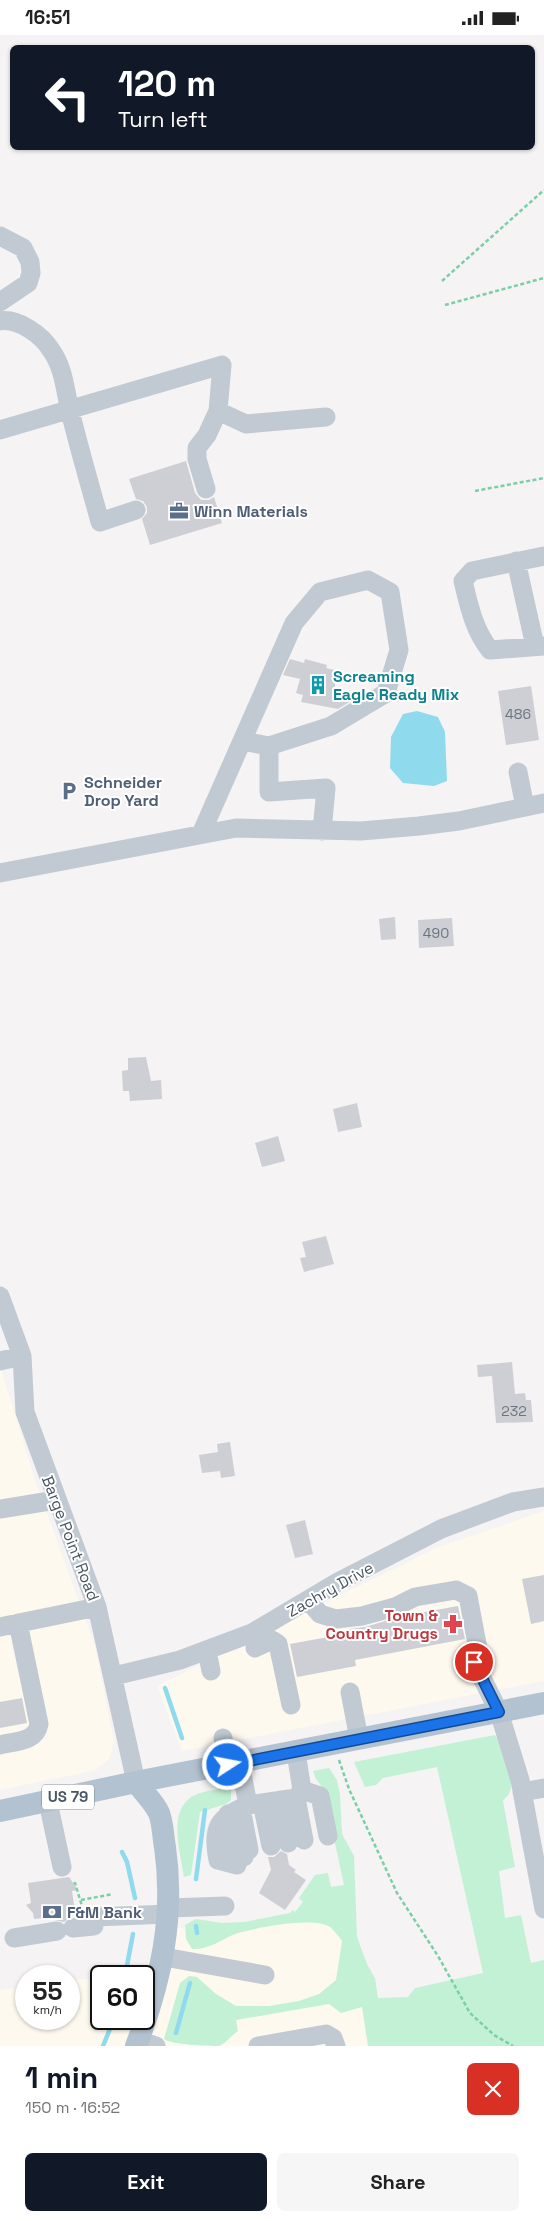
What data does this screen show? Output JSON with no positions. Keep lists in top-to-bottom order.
{
  "streets": {
    "main road": ["US 79"],
    "street": ["Barge Point Road", "Zachry Drive"]
  },
  "crossings": [
    ["Barge Point Road", "Zachry Drive"],
    ["Barge Point Road", "US 79"]
  ],
  "places": {
    "office": ["Winn Materials"],
    "building": ["Screaming Eagle Ready Mix"],
    "parking": ["Schneider Drop Yard"],
    "pharmacy": ["Town & Country Drugs"],
    "bank": ["F&M Bank"]
  },
  "house_numbers": ["486", "490", "232"],
  "page": {
    "status": "16:51",
    "turn": ["120 m", "Turn left"],
    "speed": "55 km/h",
    "limit": "60",
    "heading": ["1 min", "150 m · 16:52"],
    "buttons": ["Exit", "Share"]
  }
}
